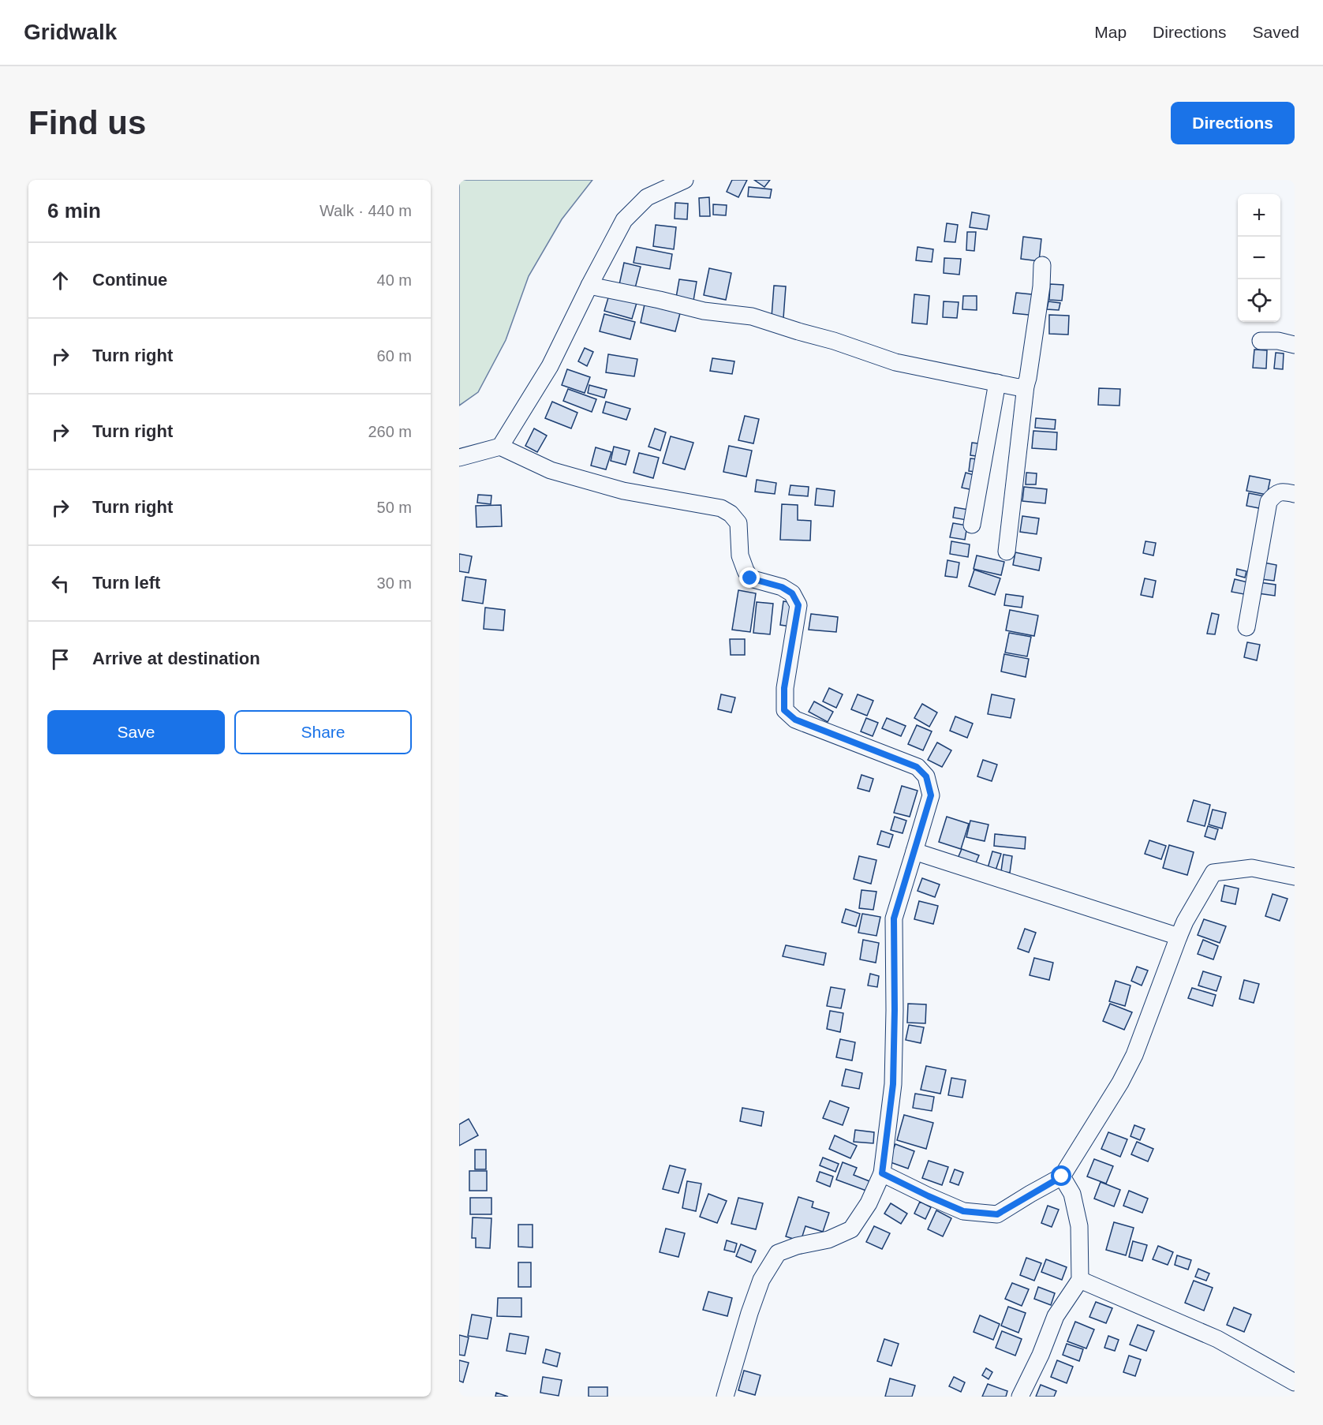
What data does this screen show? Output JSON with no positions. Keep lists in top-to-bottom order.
{
  "page": {
    "header": "Gridwalk",
    "nav": ["Map", "Directions", "Saved"],
    "buttons": [
      "Directions",
      ["Save", "Share"]
    ],
    "title": "Find us",
    "heading": ["6 min", "Walk · 440 m"],
    "map_buttons": ["+", "−"],
    "list": [
      ["Continue", "40 m"],
      ["Turn right", "60 m"],
      ["Turn right", "260 m"],
      ["Turn right", "50 m"],
      ["Turn left", "30 m"],
      "Arrive at destination"
    ]
  }
}
